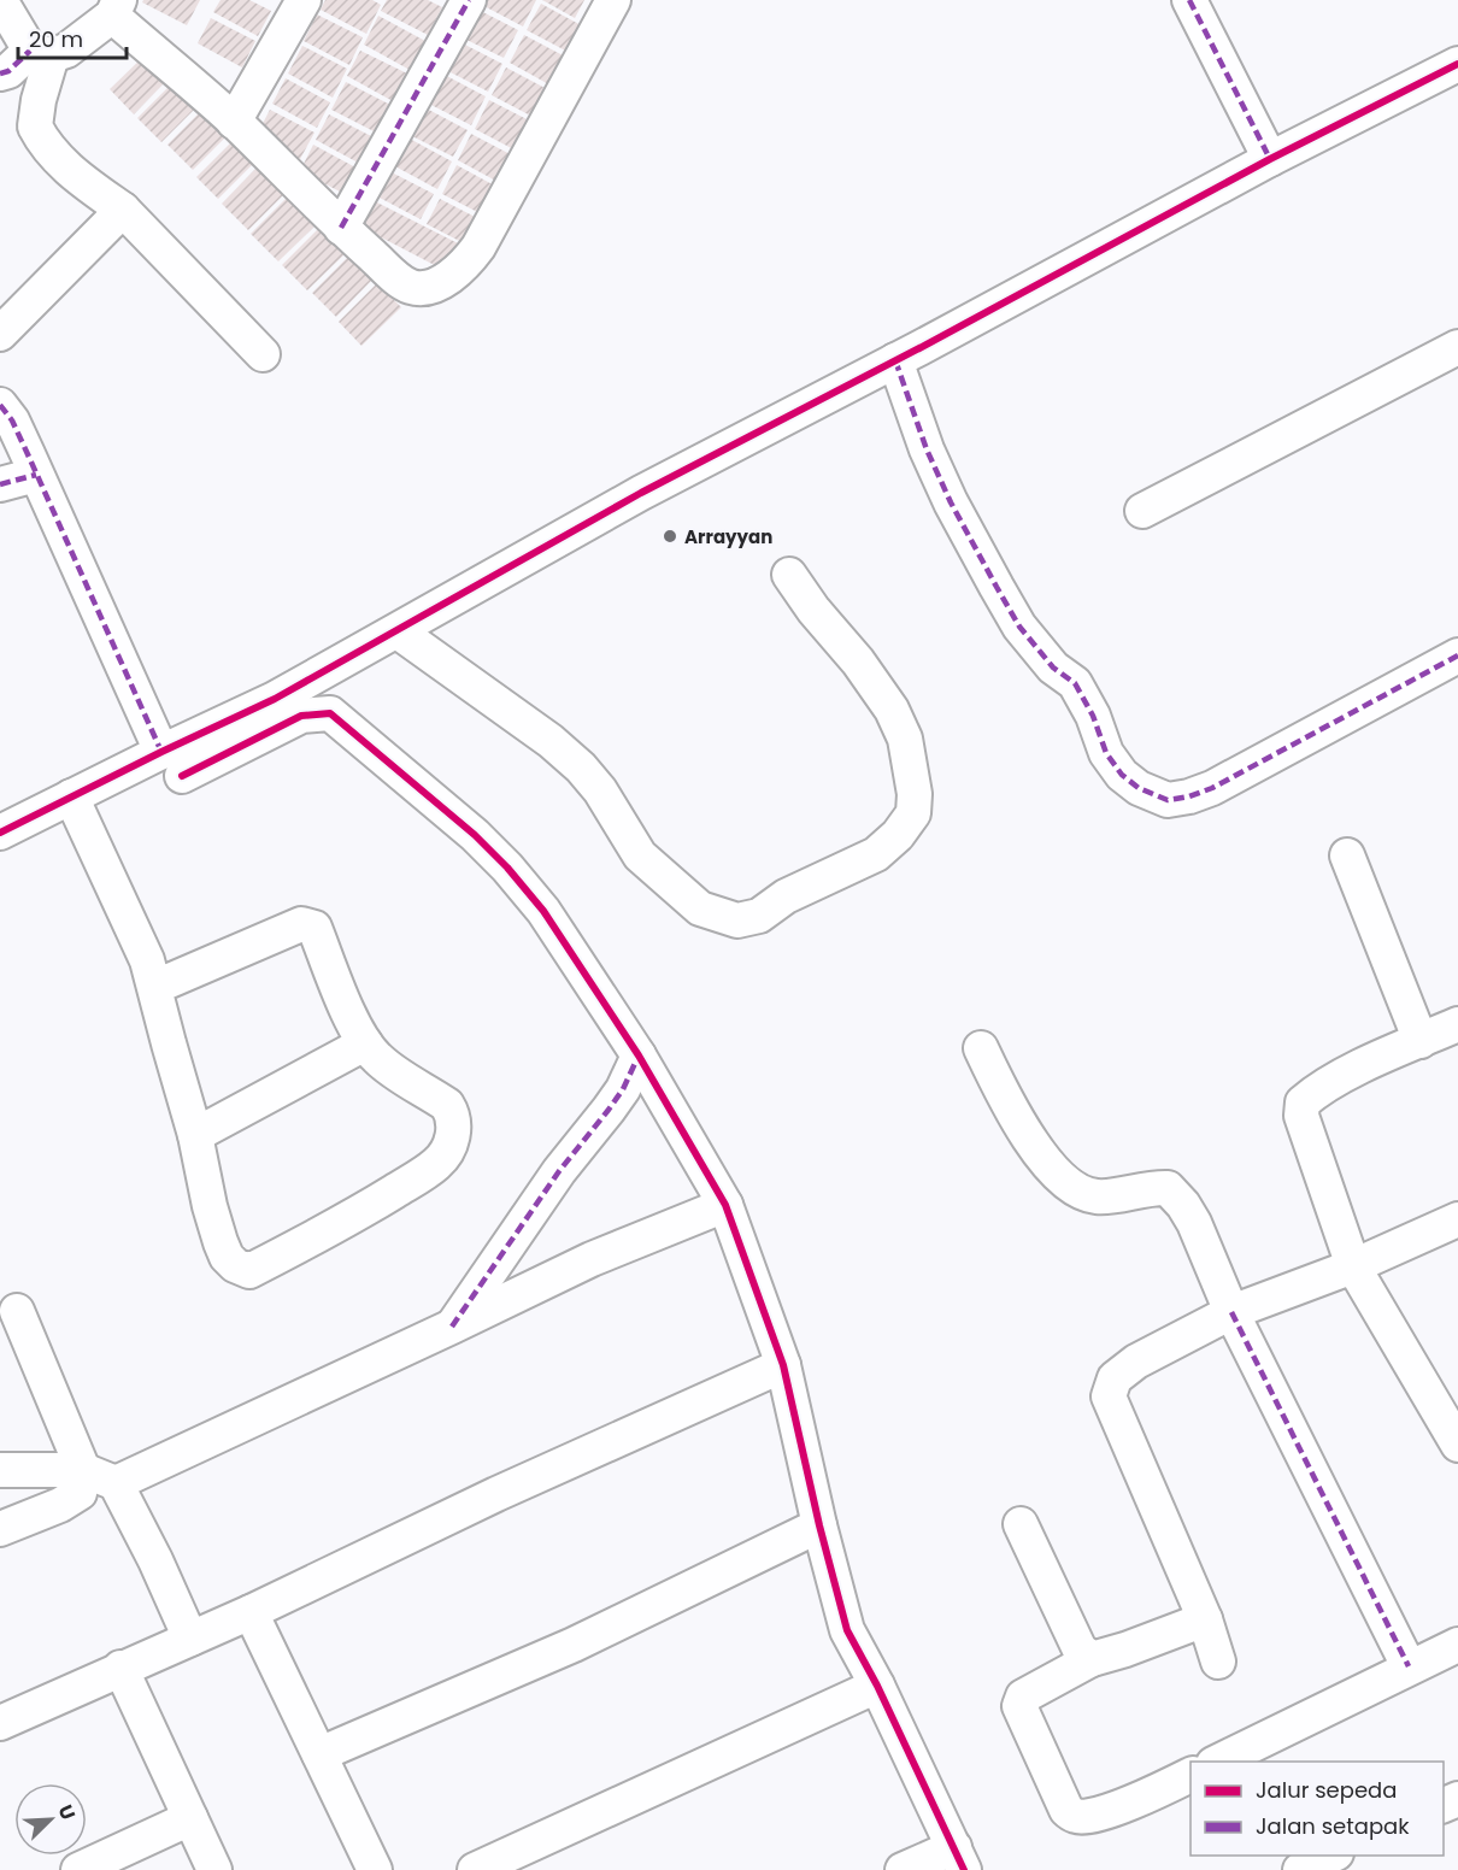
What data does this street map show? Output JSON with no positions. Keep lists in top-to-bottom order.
{
  "places": ["Arrayyan"],
  "legend": ["Jalur sepeda", "Jalan setapak"],
  "scale_bar": "20 m",
  "north": "top right"
}
